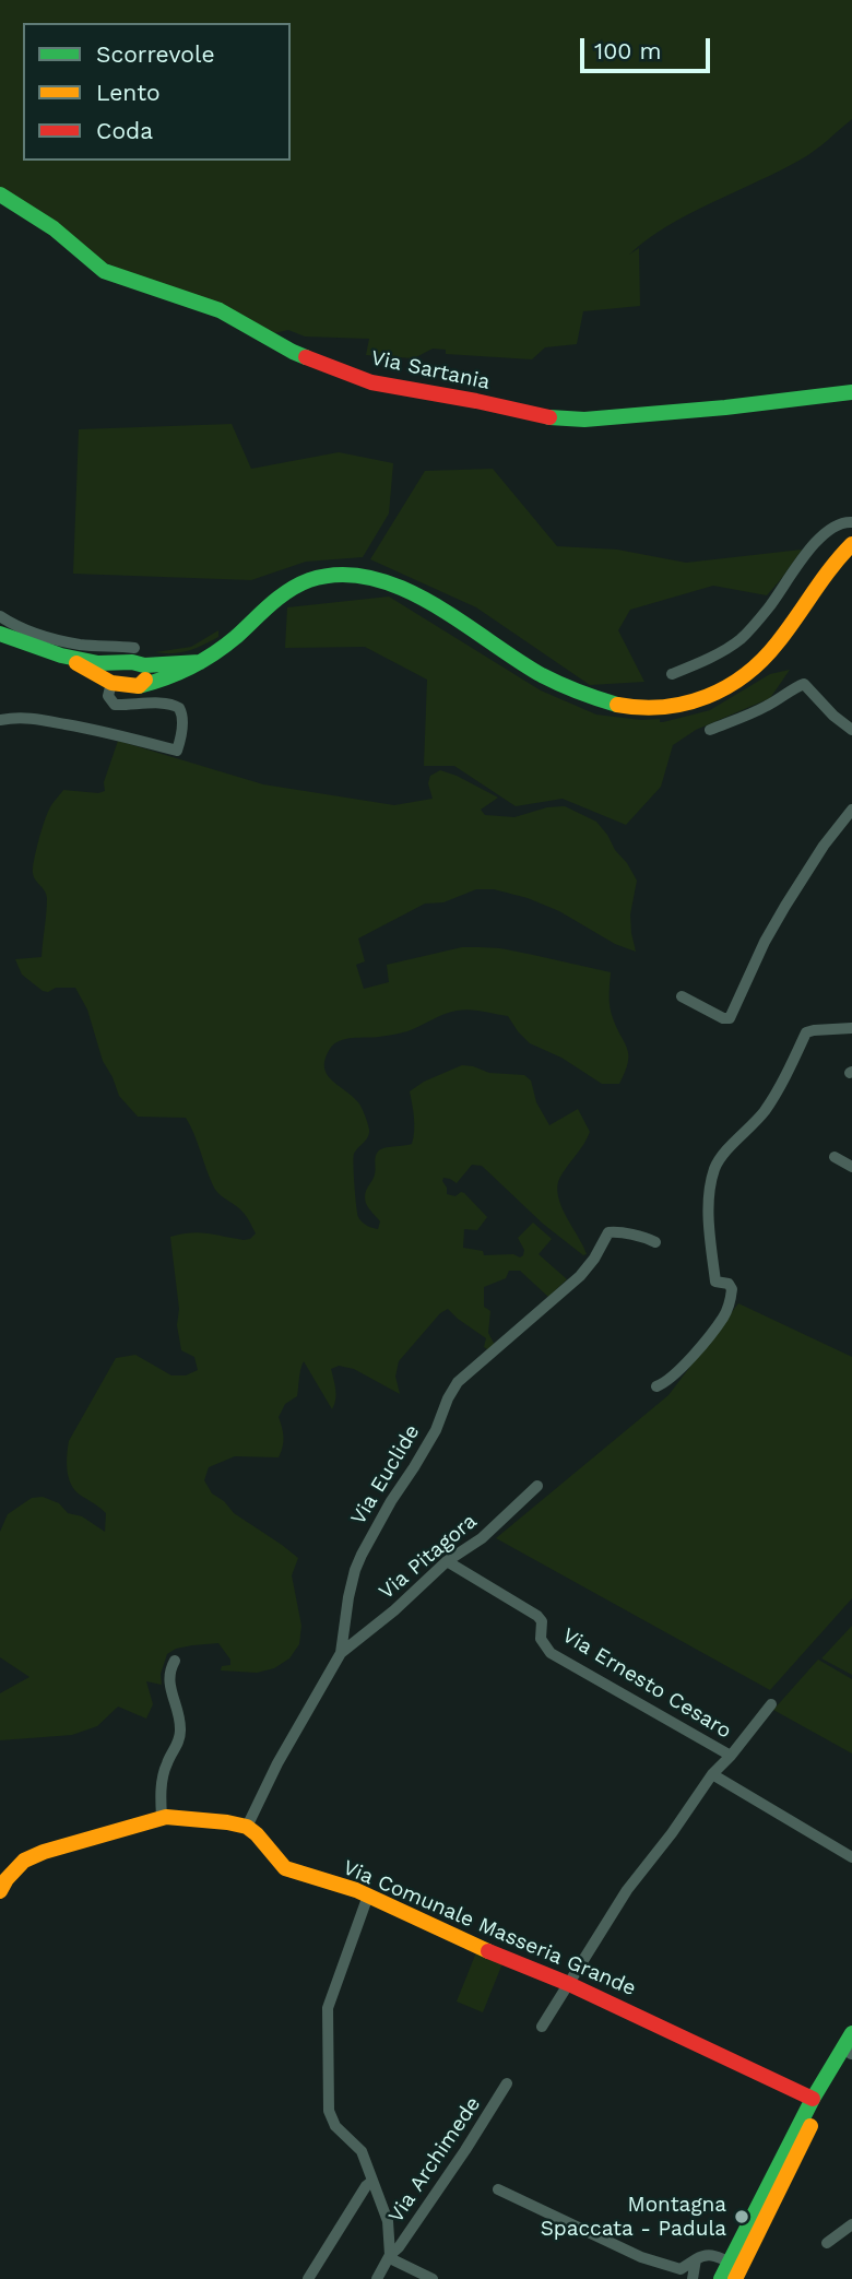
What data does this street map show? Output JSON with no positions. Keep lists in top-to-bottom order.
{
  "streets": {
    "street": [
      "Via Sartania",
      "Via Euclide",
      "Via Pitagora",
      "Via Ernesto Cesaro",
      "Via Comunale Masseria Grande",
      "Via Archimede"
    ]
  },
  "crossings": [
    ["Via Euclide", "Via Pitagora"],
    ["Via Euclide", "Via Comunale Masseria Grande"],
    ["Via Pitagora", "Via Ernesto Cesaro"]
  ],
  "places": ["Montagna Spaccata - Padula"],
  "legend": ["Scorrevole", "Lento", "Coda"],
  "scale_bar": "100 m"
}
